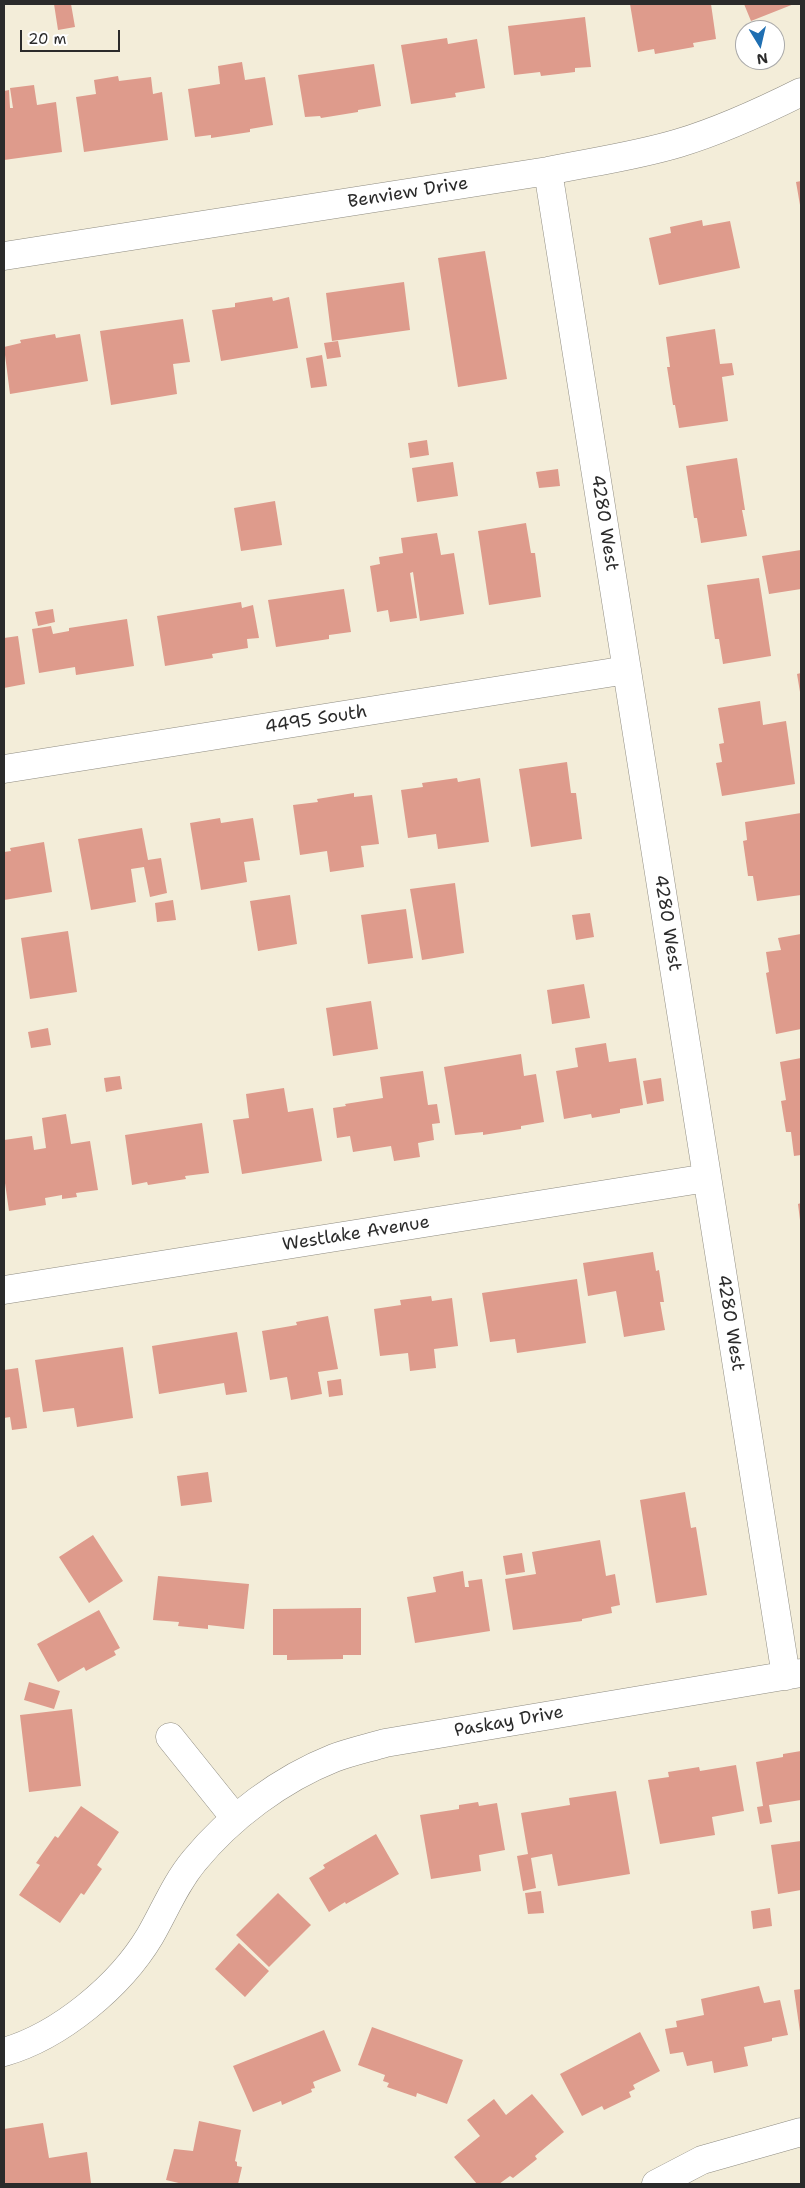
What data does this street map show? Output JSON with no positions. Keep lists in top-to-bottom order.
{
  "streets": {
    "street": [
      "Benview Drive",
      "4280 West",
      "4495 South",
      "Westlake Avenue",
      "Paskay Drive"
    ]
  },
  "crossings": [
    ["Benview Drive", "4280 West"],
    ["4280 West", "4495 South"],
    ["4280 West", "Westlake Avenue"],
    ["4280 West", "Paskay Drive"]
  ],
  "scale_bar": "20 m",
  "north": "bottom"
}
